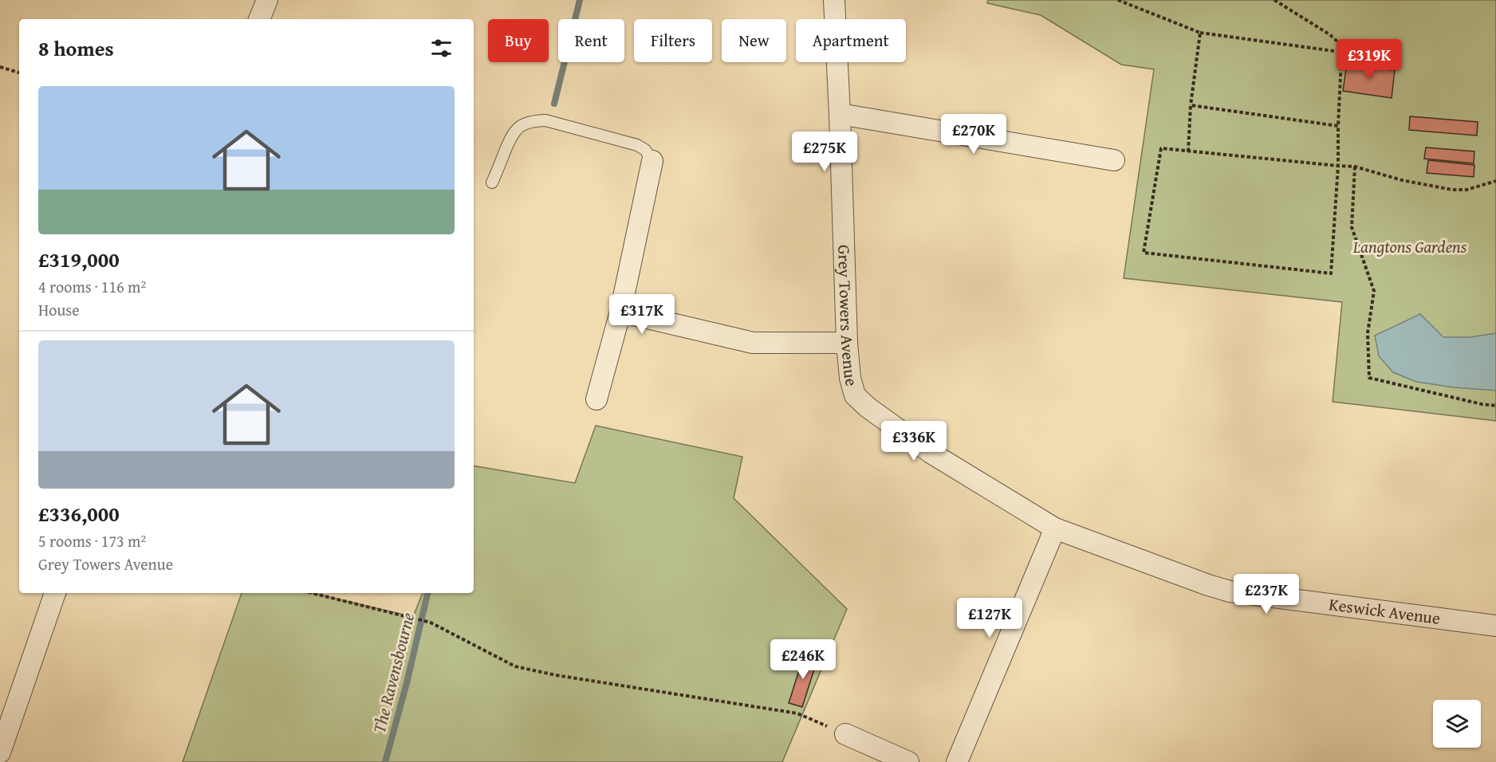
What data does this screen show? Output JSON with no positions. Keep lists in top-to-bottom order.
{
  "streets": {
    "street": ["Grey Towers Avenue", "Keswick Avenue"]
  },
  "crossings": [
    ["Grey Towers Avenue", "Keswick Avenue"]
  ],
  "water": ["The Ravensbourne"],
  "parks": ["Langtons Gardens"],
  "page": {
    "chip": [
      "Buy",
      "Rent",
      "Filters",
      "New",
      "Apartment"
    ],
    "heading": "8 homes",
    "price": [
      "£319K",
      "£270K",
      "£275K",
      "£317K",
      "£336K",
      "£237K",
      "£127K",
      "£246K"
    ],
    "list": [
      {
        "name": "£319,000",
        "note": "4 rooms · 116 m² · House"
      },
      {
        "name": "£336,000",
        "note": "5 rooms · 173 m² · Grey Towers Avenue"
      }
    ]
  }
}
